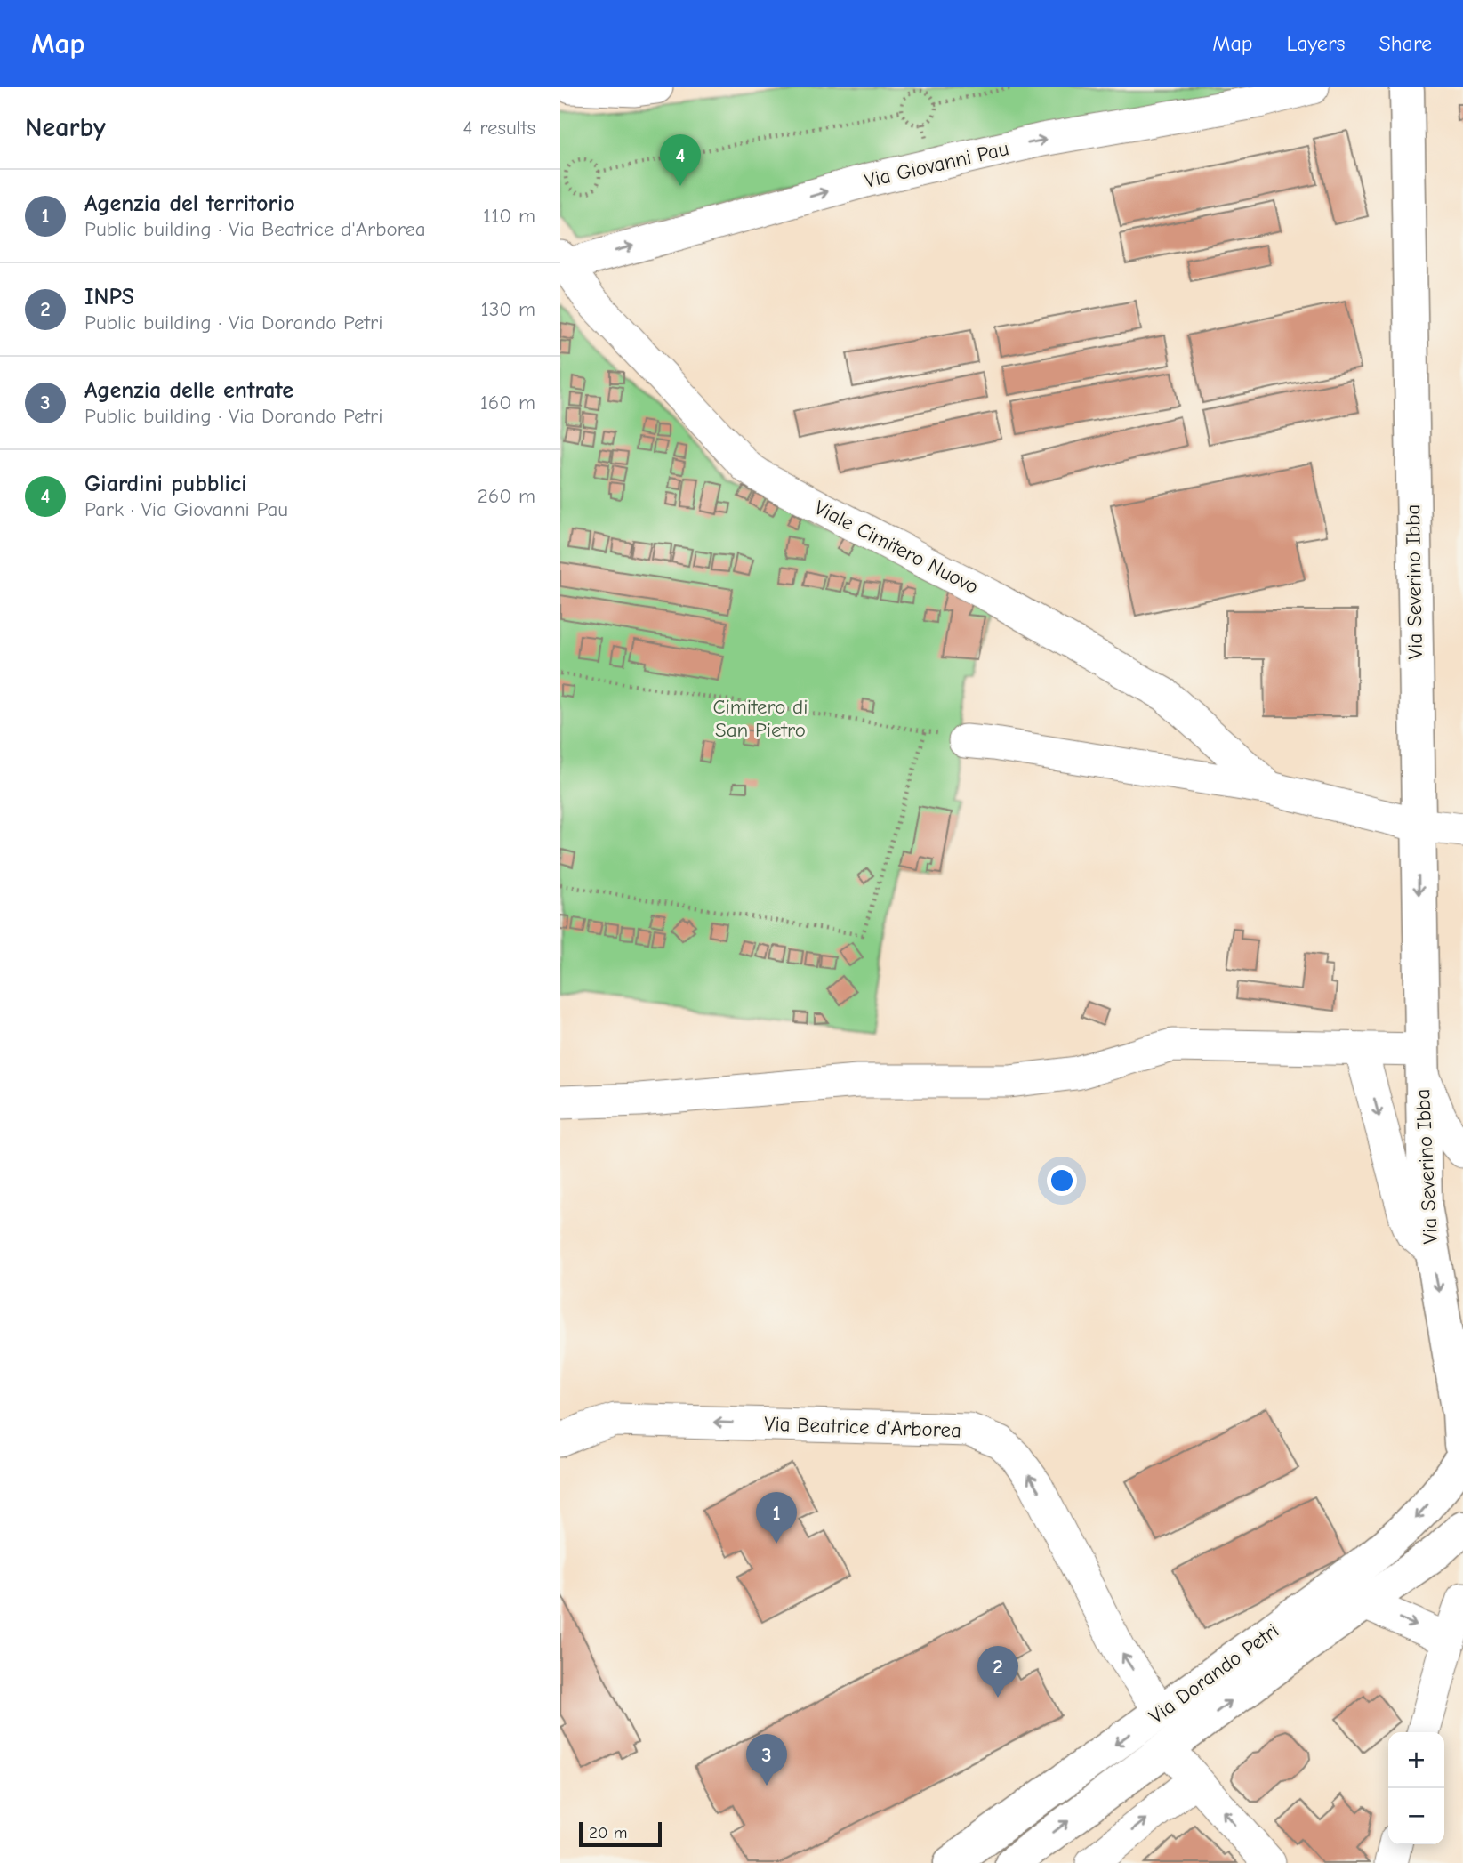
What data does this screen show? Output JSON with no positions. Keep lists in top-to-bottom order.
{
  "streets": {
    "street": [
      "Via Giovanni Pau",
      "Viale Cimitero Nuovo",
      "Via Severino Ibba",
      "Via Beatrice d'Arborea",
      "Via Dorando Petri"
    ]
  },
  "crossings": [
    ["Via Giovanni Pau", "Viale Cimitero Nuovo"],
    ["Viale Cimitero Nuovo", "Via Severino Ibba"],
    ["Via Severino Ibba", "Via Dorando Petri"],
    ["Via Beatrice d'Arborea", "Via Dorando Petri"]
  ],
  "one_way": ["Via Giovanni Pau", "Via Beatrice d'Arborea"],
  "parks": ["Cimitero di San Pietro"],
  "scale_bar": "20 m",
  "page": {
    "header": "Map",
    "nav": ["Map", "Layers", "Share"],
    "heading": ["Nearby", "4 results"],
    "pins": [
      "4",
      "1",
      "2",
      "3"
    ],
    "list": [
      {
        "mark": "1",
        "name": "Agenzia del territorio",
        "note": "Public building · Via Beatrice d'Arborea",
        "value": "110 m"
      },
      {
        "mark": "2",
        "name": "INPS",
        "note": "Public building · Via Dorando Petri",
        "value": "130 m"
      },
      {
        "mark": "3",
        "name": "Agenzia delle entrate",
        "note": "Public building · Via Dorando Petri",
        "value": "160 m"
      },
      {
        "mark": "4",
        "name": "Giardini pubblici",
        "note": "Park · Via Giovanni Pau",
        "value": "260 m"
      }
    ],
    "map_buttons": ["+", "−"],
    "scale": "20 m"
  }
}
